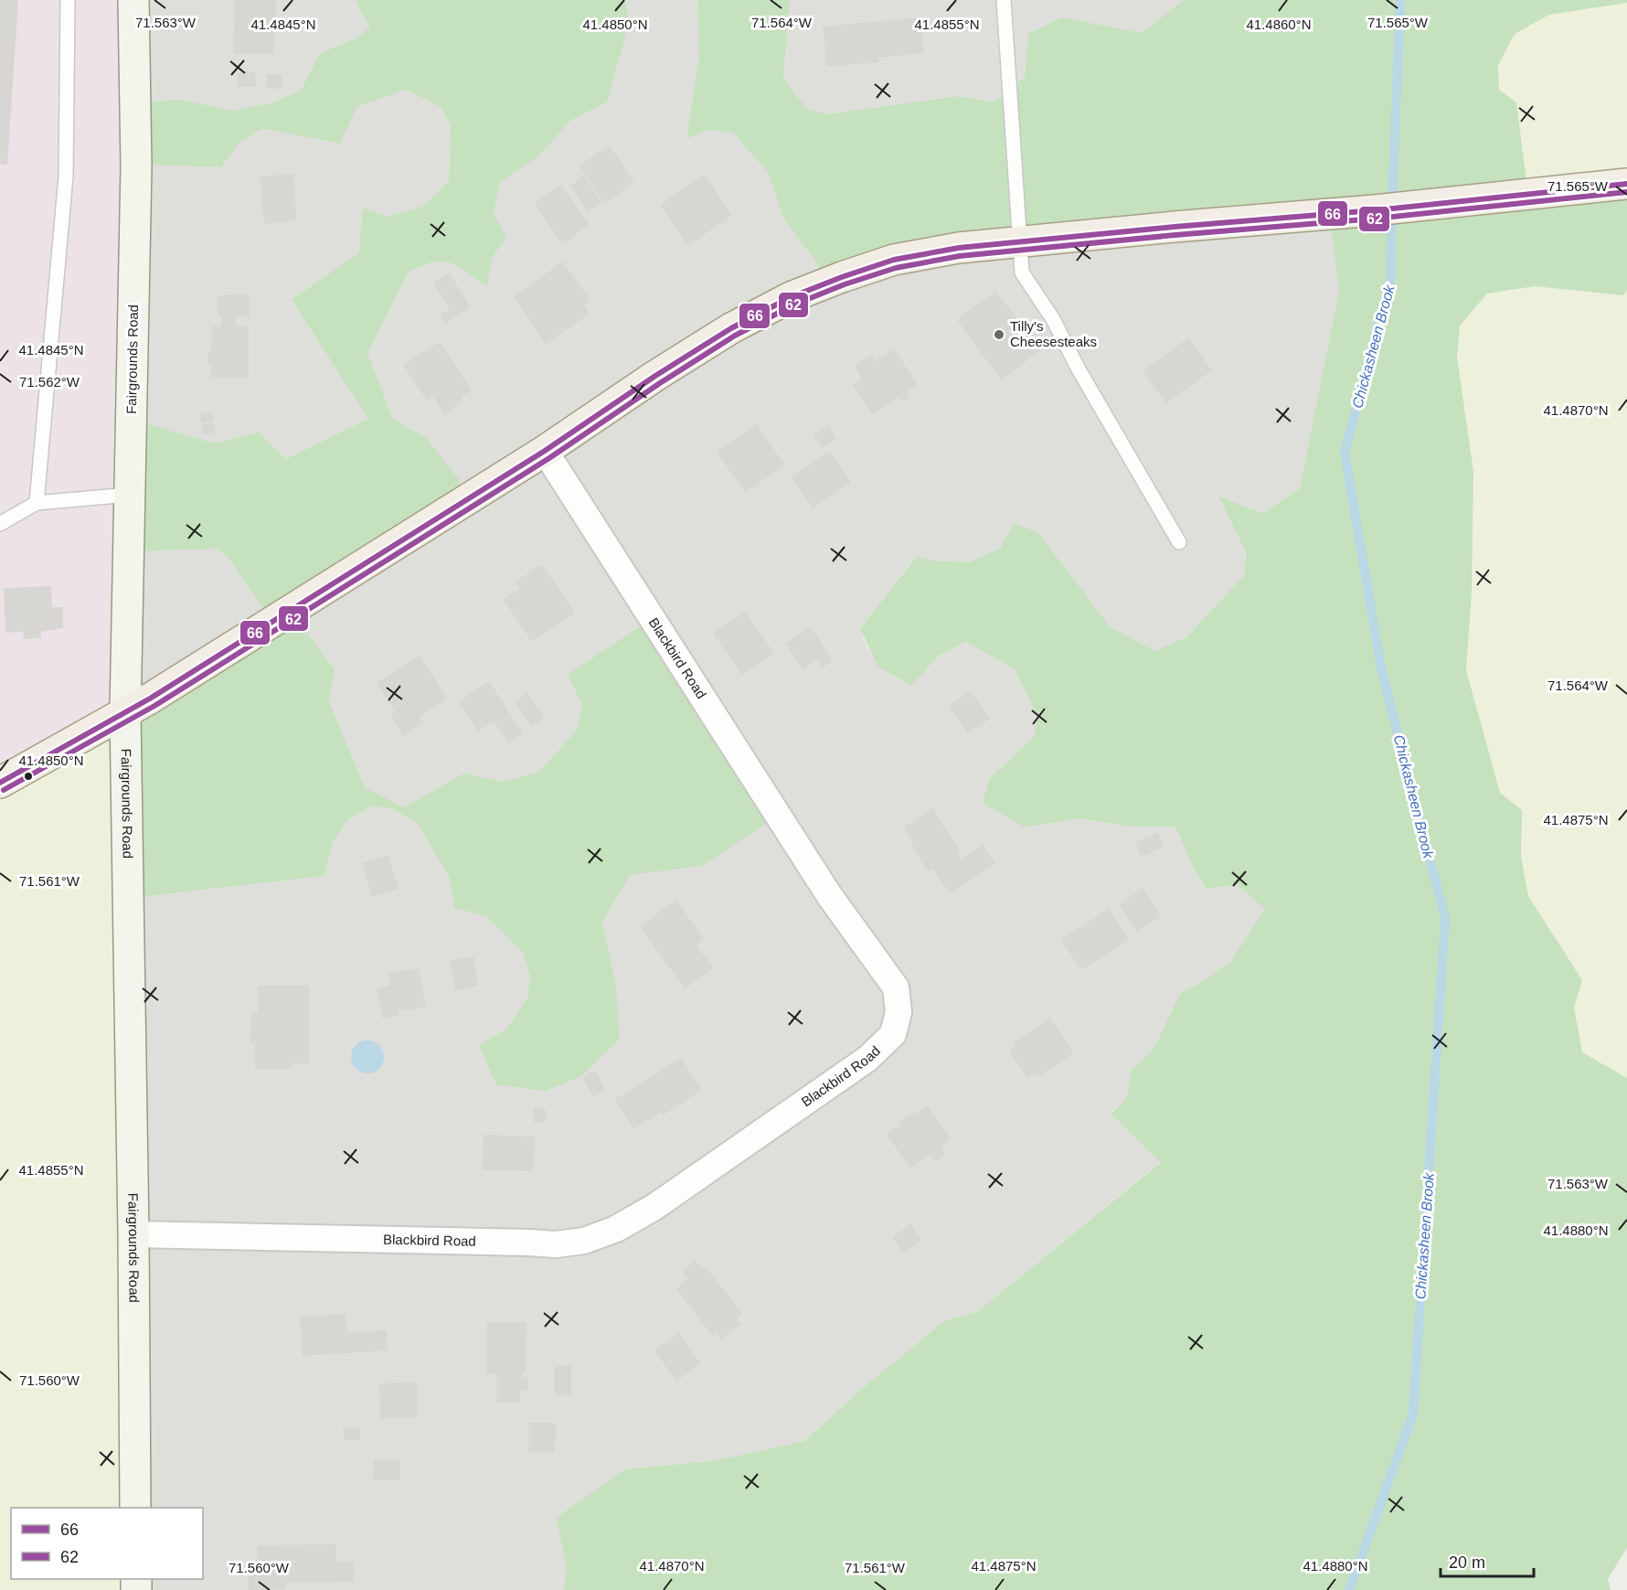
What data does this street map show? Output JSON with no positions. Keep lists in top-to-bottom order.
{
  "streets": {
    "street": ["Fairgrounds Road", "Blackbird Road"]
  },
  "crossings": [
    ["Fairgrounds Road", "Blackbird Road"]
  ],
  "water": ["Chickasheen Brook"],
  "places": ["Tilly's Cheesesteaks"],
  "lines": ["transit line 66", "transit line 62"],
  "legend": ["66", "62"],
  "scale_bar": "20 m",
  "coordinates": [
    "71.563°W",
    "71.564°W",
    "71.565°W",
    "41.4845°N",
    "41.4850°N",
    "41.4855°N",
    "41.4860°N",
    "71.562°W",
    "41.4870°N",
    "41.4875°N",
    "71.561°W",
    "41.4880°N",
    "71.560°W"
  ]
}
